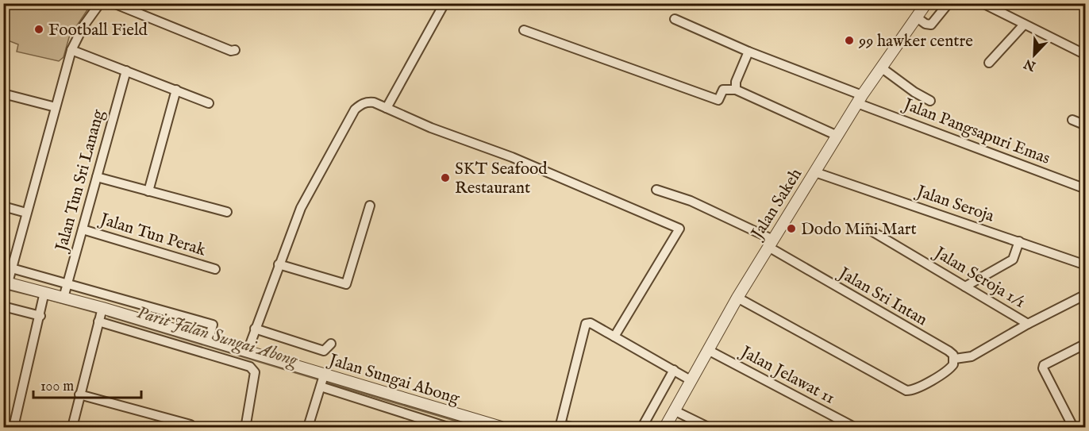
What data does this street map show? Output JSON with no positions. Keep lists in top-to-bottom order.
{
  "streets": {
    "street": [
      "Jalan Pangsapuri Emas",
      "Jalan Tun Sri Lanang",
      "Jalan Sakeh",
      "Jalan Seroja",
      "Jalan Tun Perak",
      "Jalan Seroja 1/1",
      "Jalan Sri Intan",
      "Jalan Jelawat 11",
      "Jalan Sungai Abong"
    ]
  },
  "crossings": [
    ["Jalan Pangsapuri Emas", "Jalan Sakeh"],
    ["Jalan Tun Sri Lanang", "Jalan Tun Perak"],
    ["Jalan Tun Sri Lanang", "Jalan Sungai Abong"],
    ["Jalan Sakeh", "Jalan Seroja"],
    ["Jalan Sakeh", "Jalan Sri Intan"],
    ["Jalan Sakeh", "Jalan Jelawat 11"]
  ],
  "water": ["Parit Jalan Sungai Abong"],
  "places": [
    "Football Field",
    "99 hawker centre",
    "SKT Seafood Restaurant",
    "Dodo Mini Mart"
  ],
  "scale_bar": "100 m",
  "north": "bottom left"
}
